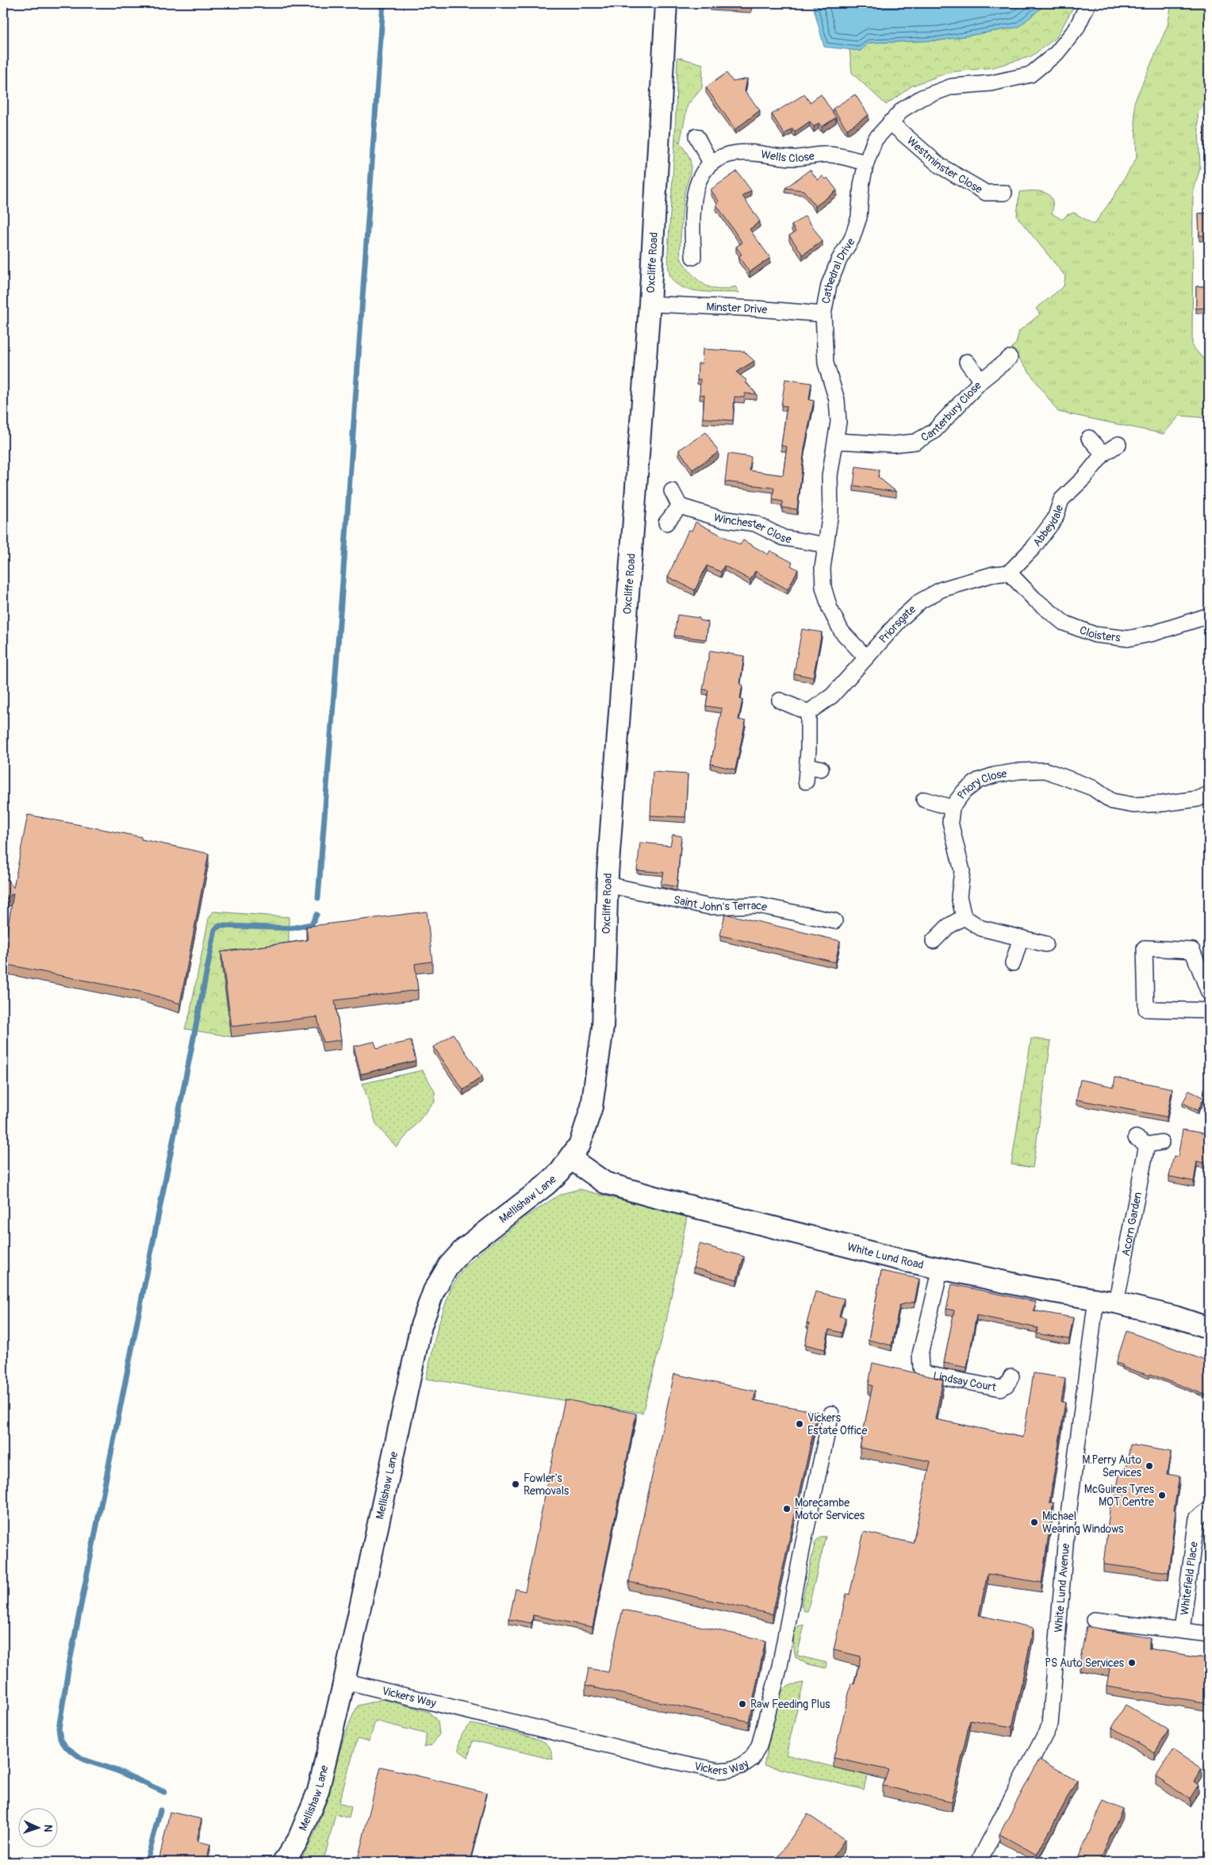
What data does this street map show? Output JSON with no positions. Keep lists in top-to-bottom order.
{
  "streets": {
    "main road": ["Oxcliffe Road", "Mellishaw Lane", "White Lund Road"],
    "street": [
      "Wells Close",
      "Westminster Close",
      "Cathedral Drive",
      "Minster Drive",
      "Canterbury Close",
      "Abbeydale",
      "Winchester Close",
      "Priorsgate",
      "Cloisters",
      "Priory Close",
      "Saint John's Terrace",
      "Acorn Garden",
      "Lindsay Court",
      "Whitefield Place",
      "White Lund Avenue",
      "Vickers Way"
    ]
  },
  "crossings": [
    ["Wells Close", "Cathedral Drive"],
    ["Westminster Close", "Cathedral Drive"],
    ["Oxcliffe Road", "Minster Drive"],
    ["Oxcliffe Road", "Saint John's Terrace"],
    ["Oxcliffe Road", "Mellishaw Lane"],
    ["Oxcliffe Road", "White Lund Road"],
    ["Cathedral Drive", "Minster Drive"],
    ["Cathedral Drive", "Canterbury Close"],
    ["Cathedral Drive", "Winchester Close"],
    ["Cathedral Drive", "Priorsgate"],
    ["Abbeydale", "Priorsgate"],
    ["Abbeydale", "Cloisters"],
    ["Priorsgate", "Cloisters"],
    ["Mellishaw Lane", "White Lund Road"],
    ["Mellishaw Lane", "Vickers Way"],
    ["Acorn Garden", "White Lund Road"],
    ["Acorn Garden", "White Lund Avenue"],
    ["White Lund Road", "Lindsay Court"],
    ["White Lund Road", "White Lund Avenue"]
  ],
  "places": [
    "Vickers Estate Office",
    "M.Perry Auto Services",
    "Fowler's Removals",
    "McGuires Tyres MOT Centre",
    "Morecambe Motor Services",
    "Michael Wearing Windows",
    "PS Auto Services",
    "Raw Feeding Plus"
  ],
  "north": "right"
}
